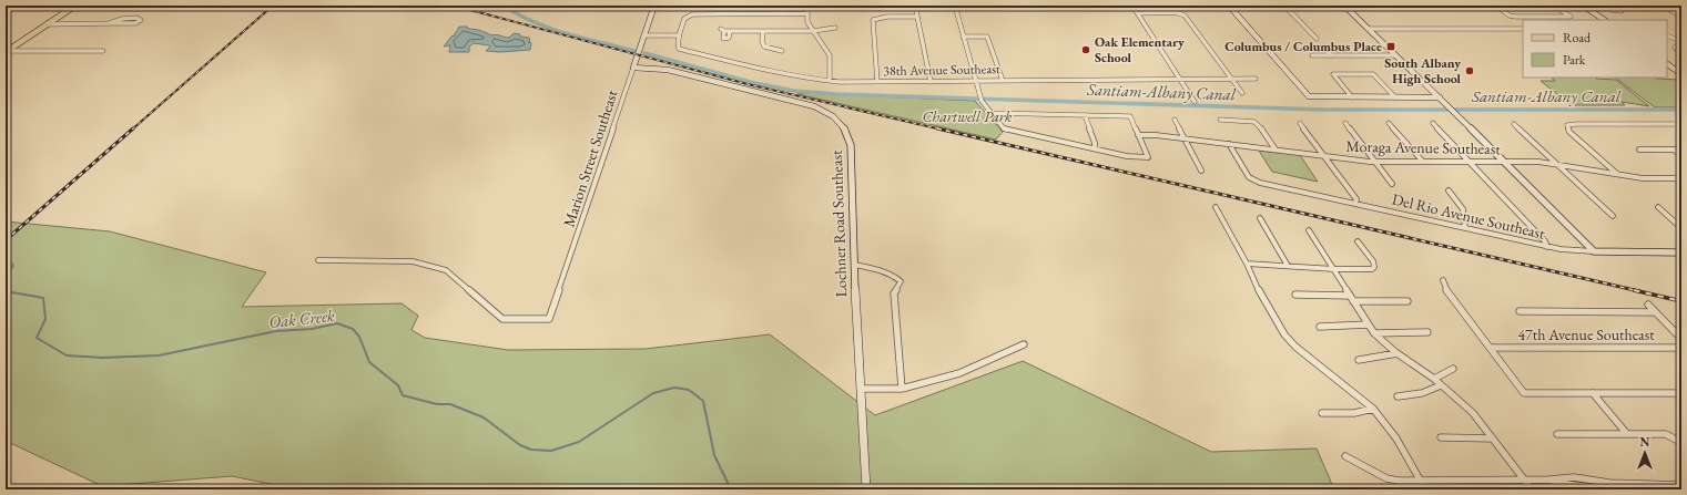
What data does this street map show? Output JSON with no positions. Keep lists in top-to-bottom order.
{
  "streets": {
    "street": [
      "38th Avenue Southeast",
      "Moraga Avenue Southeast",
      "Marion Street Southeast",
      "Del Rio Avenue Southeast",
      "Lochner Road Southeast",
      "47th Avenue Southeast"
    ]
  },
  "crossings": [
    ["Moraga Avenue Southeast", "Del Rio Avenue Southeast"],
    ["Marion Street Southeast", "Lochner Road Southeast"]
  ],
  "water": ["Santiam-Albany Canal", "Oak Creek"],
  "parks": ["Chartwell Park"],
  "places": {
    "transit": ["Columbus / Columbus Place"],
    "other": ["Oak Elementary School", "South Albany High School"]
  },
  "legend": ["Road", "Park"],
  "north": "top"
}
